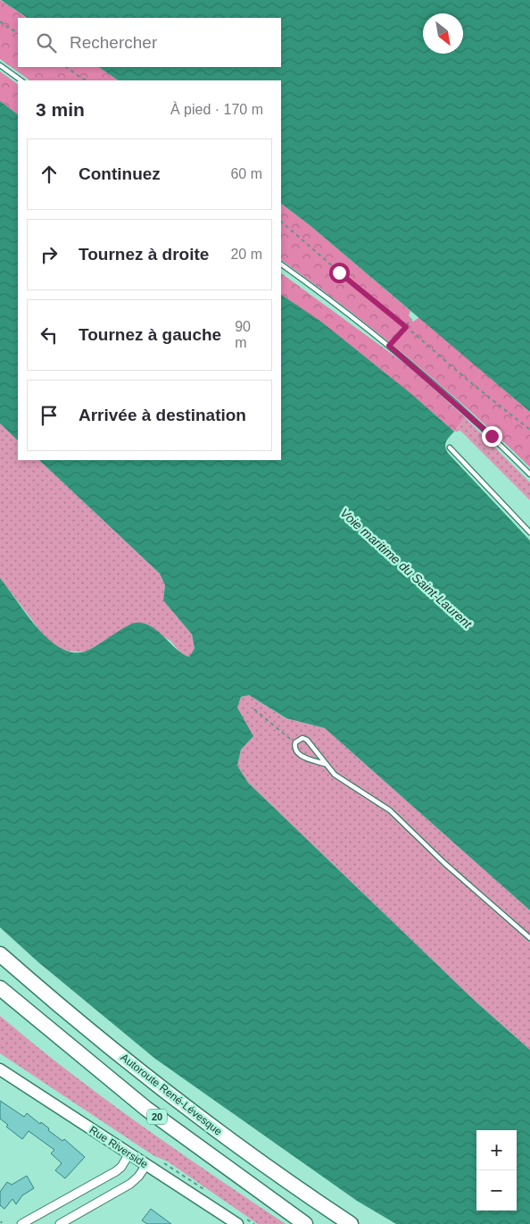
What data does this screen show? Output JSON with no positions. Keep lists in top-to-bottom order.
{
  "streets": {
    "highway": ["Autoroute René-Lévesque", "20"],
    "street": ["Rue Riverside"]
  },
  "water": ["Voie maritime du Saint-Laurent"],
  "north": "bottom right",
  "page": {
    "search": "Rechercher",
    "heading": ["3 min", "À pied · 170 m"],
    "list": [
      ["Continuez", "60 m"],
      ["Tournez à droite", "20 m"],
      ["Tournez à gauche", "90 m"],
      "Arrivée à destination"
    ],
    "map_buttons": ["+", "−"]
  }
}
